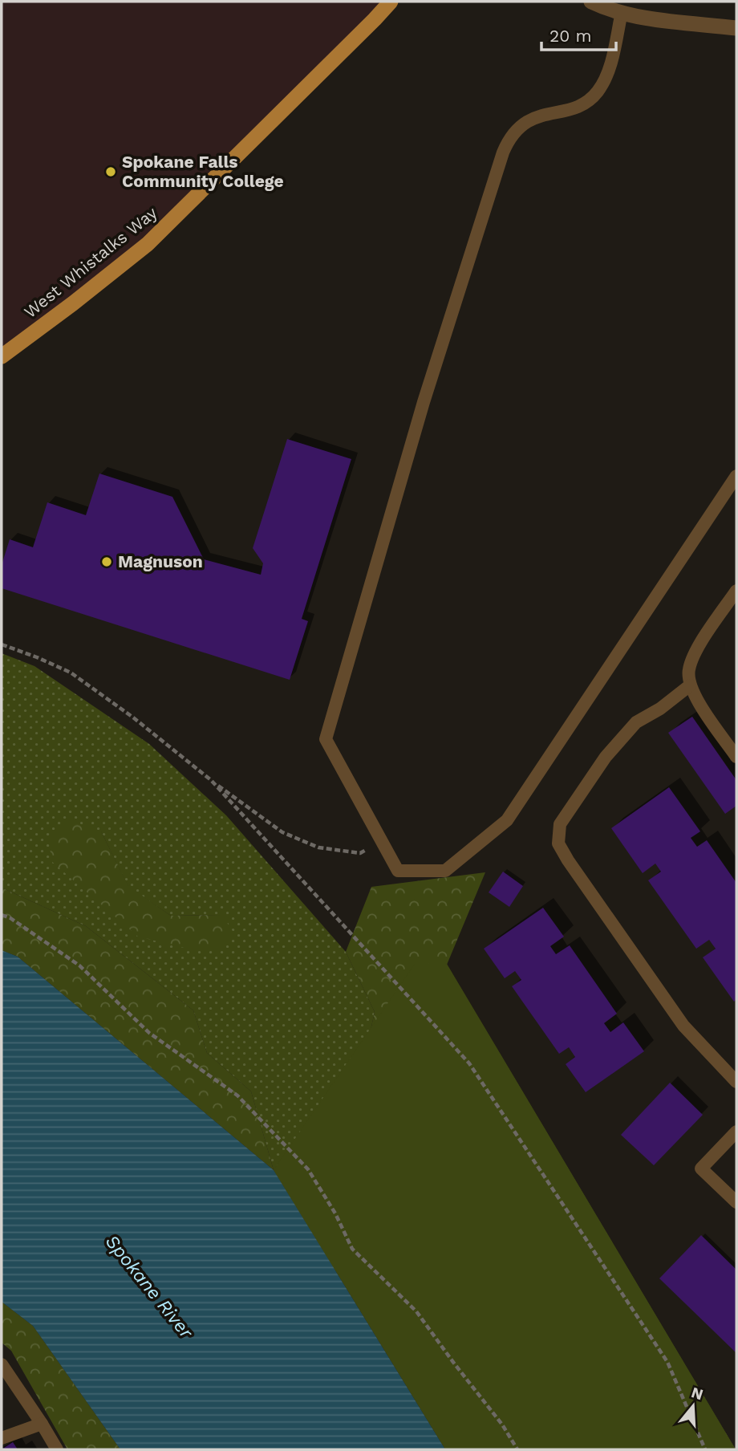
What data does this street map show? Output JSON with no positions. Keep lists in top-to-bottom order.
{
  "streets": {
    "main road": ["West Whistalks Way"]
  },
  "water": ["Spokane River"],
  "places": ["Spokane Falls Community College", "Magnuson"],
  "scale_bar": "20 m",
  "north": "top"
}
